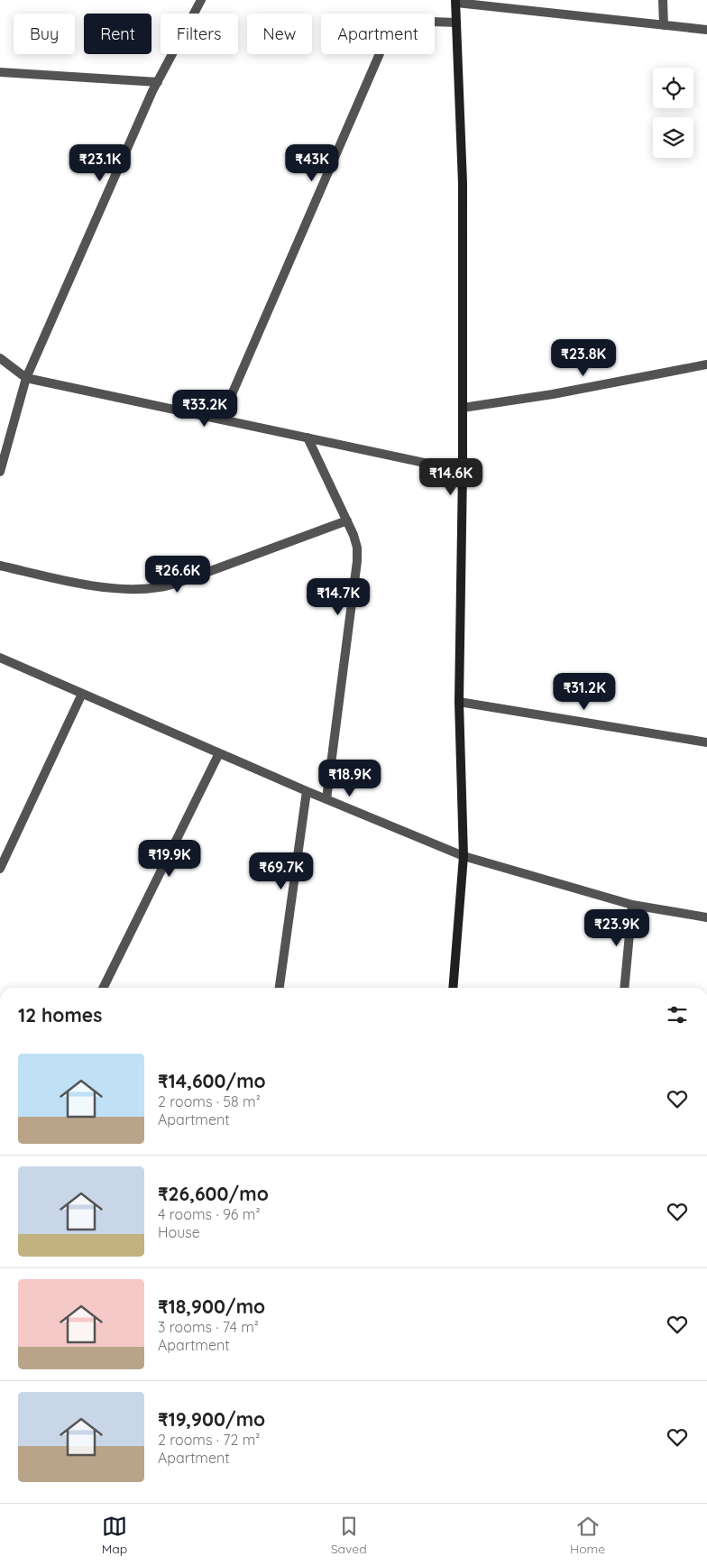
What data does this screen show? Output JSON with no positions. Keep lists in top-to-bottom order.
{
  "page": {
    "chip": [
      "Buy",
      "Rent",
      "Filters",
      "New",
      "Apartment"
    ],
    "price": [
      "₹23.1K",
      "₹43K",
      "₹23.8K",
      "₹33.2K",
      "₹14.6K",
      "₹26.6K",
      "₹14.7K",
      "₹31.2K",
      "₹18.9K",
      "₹19.9K",
      "₹69.7K",
      "₹23.9K"
    ],
    "heading": "12 homes",
    "list": [
      {
        "name": "₹14,600/mo",
        "note": "2 rooms · 58 m² · Apartment"
      },
      {
        "name": "₹26,600/mo",
        "note": "4 rooms · 96 m² · House"
      },
      {
        "name": "₹18,900/mo",
        "note": "3 rooms · 74 m² · Apartment"
      },
      {
        "name": "₹19,900/mo",
        "note": "2 rooms · 72 m² · Apartment"
      }
    ],
    "tabs": ["Map", "Saved", "Home"]
  }
}
